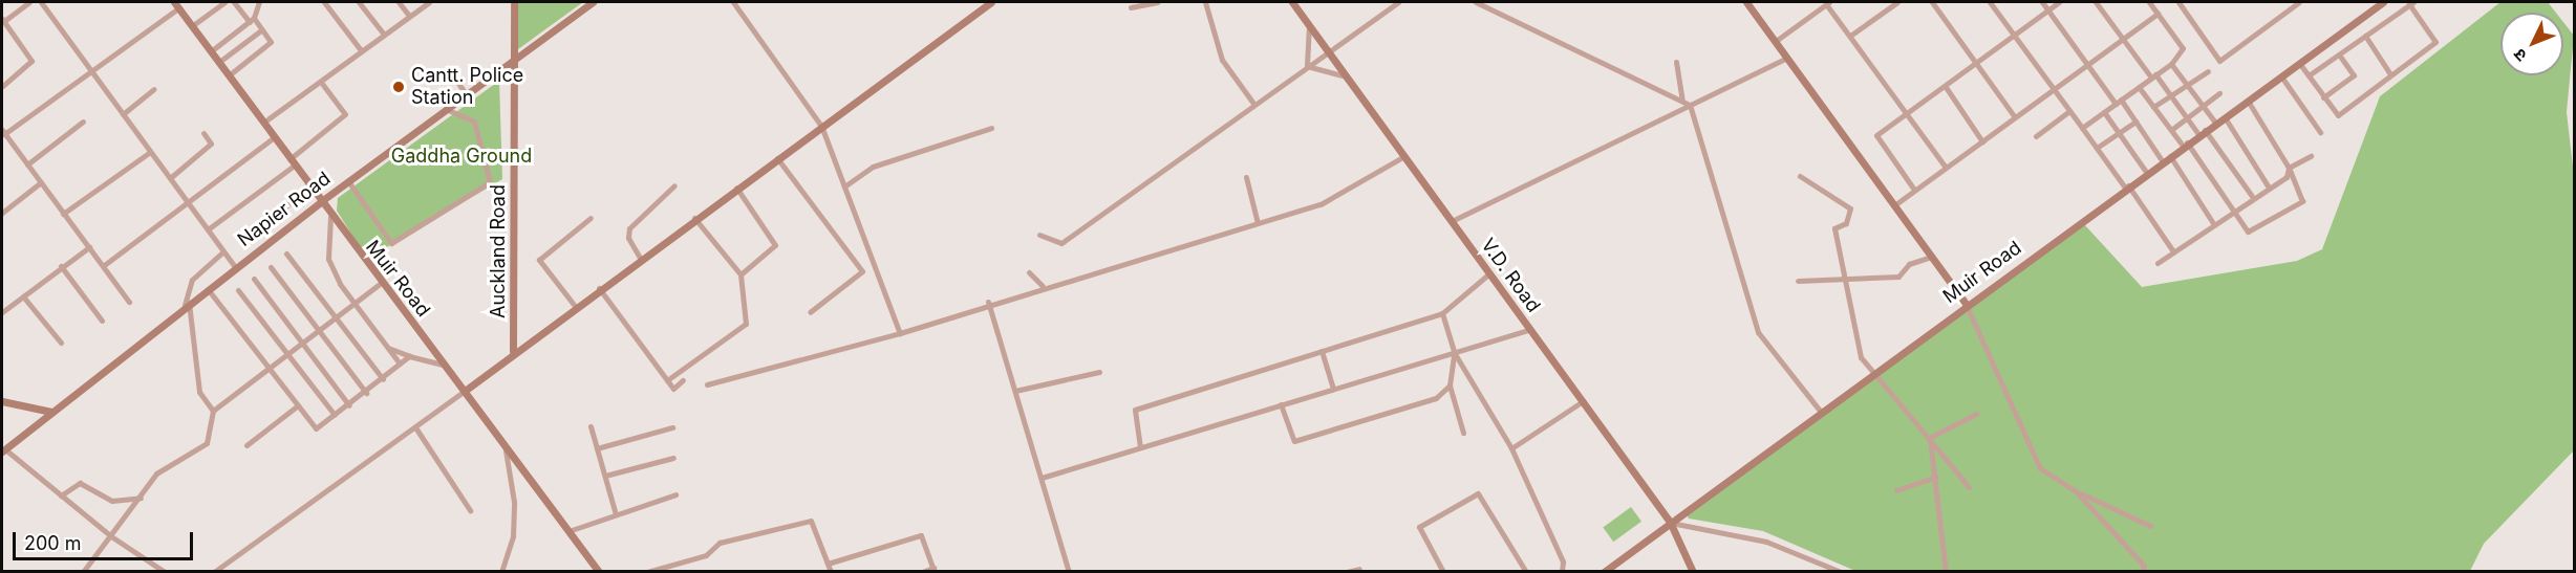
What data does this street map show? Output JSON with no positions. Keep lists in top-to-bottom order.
{
  "streets": {
    "street": [
      "Napier Road",
      "Auckland Road",
      "Muir Road",
      "V.D. Road"
    ]
  },
  "crossings": [
    ["Napier Road", "Auckland Road"],
    ["Napier Road", "Muir Road"],
    ["Muir Road", "V.D. Road"]
  ],
  "parks": ["Gaddha Ground"],
  "places": ["Cantt. Police Station"],
  "scale_bar": "200 m",
  "north": "bottom left"
}
